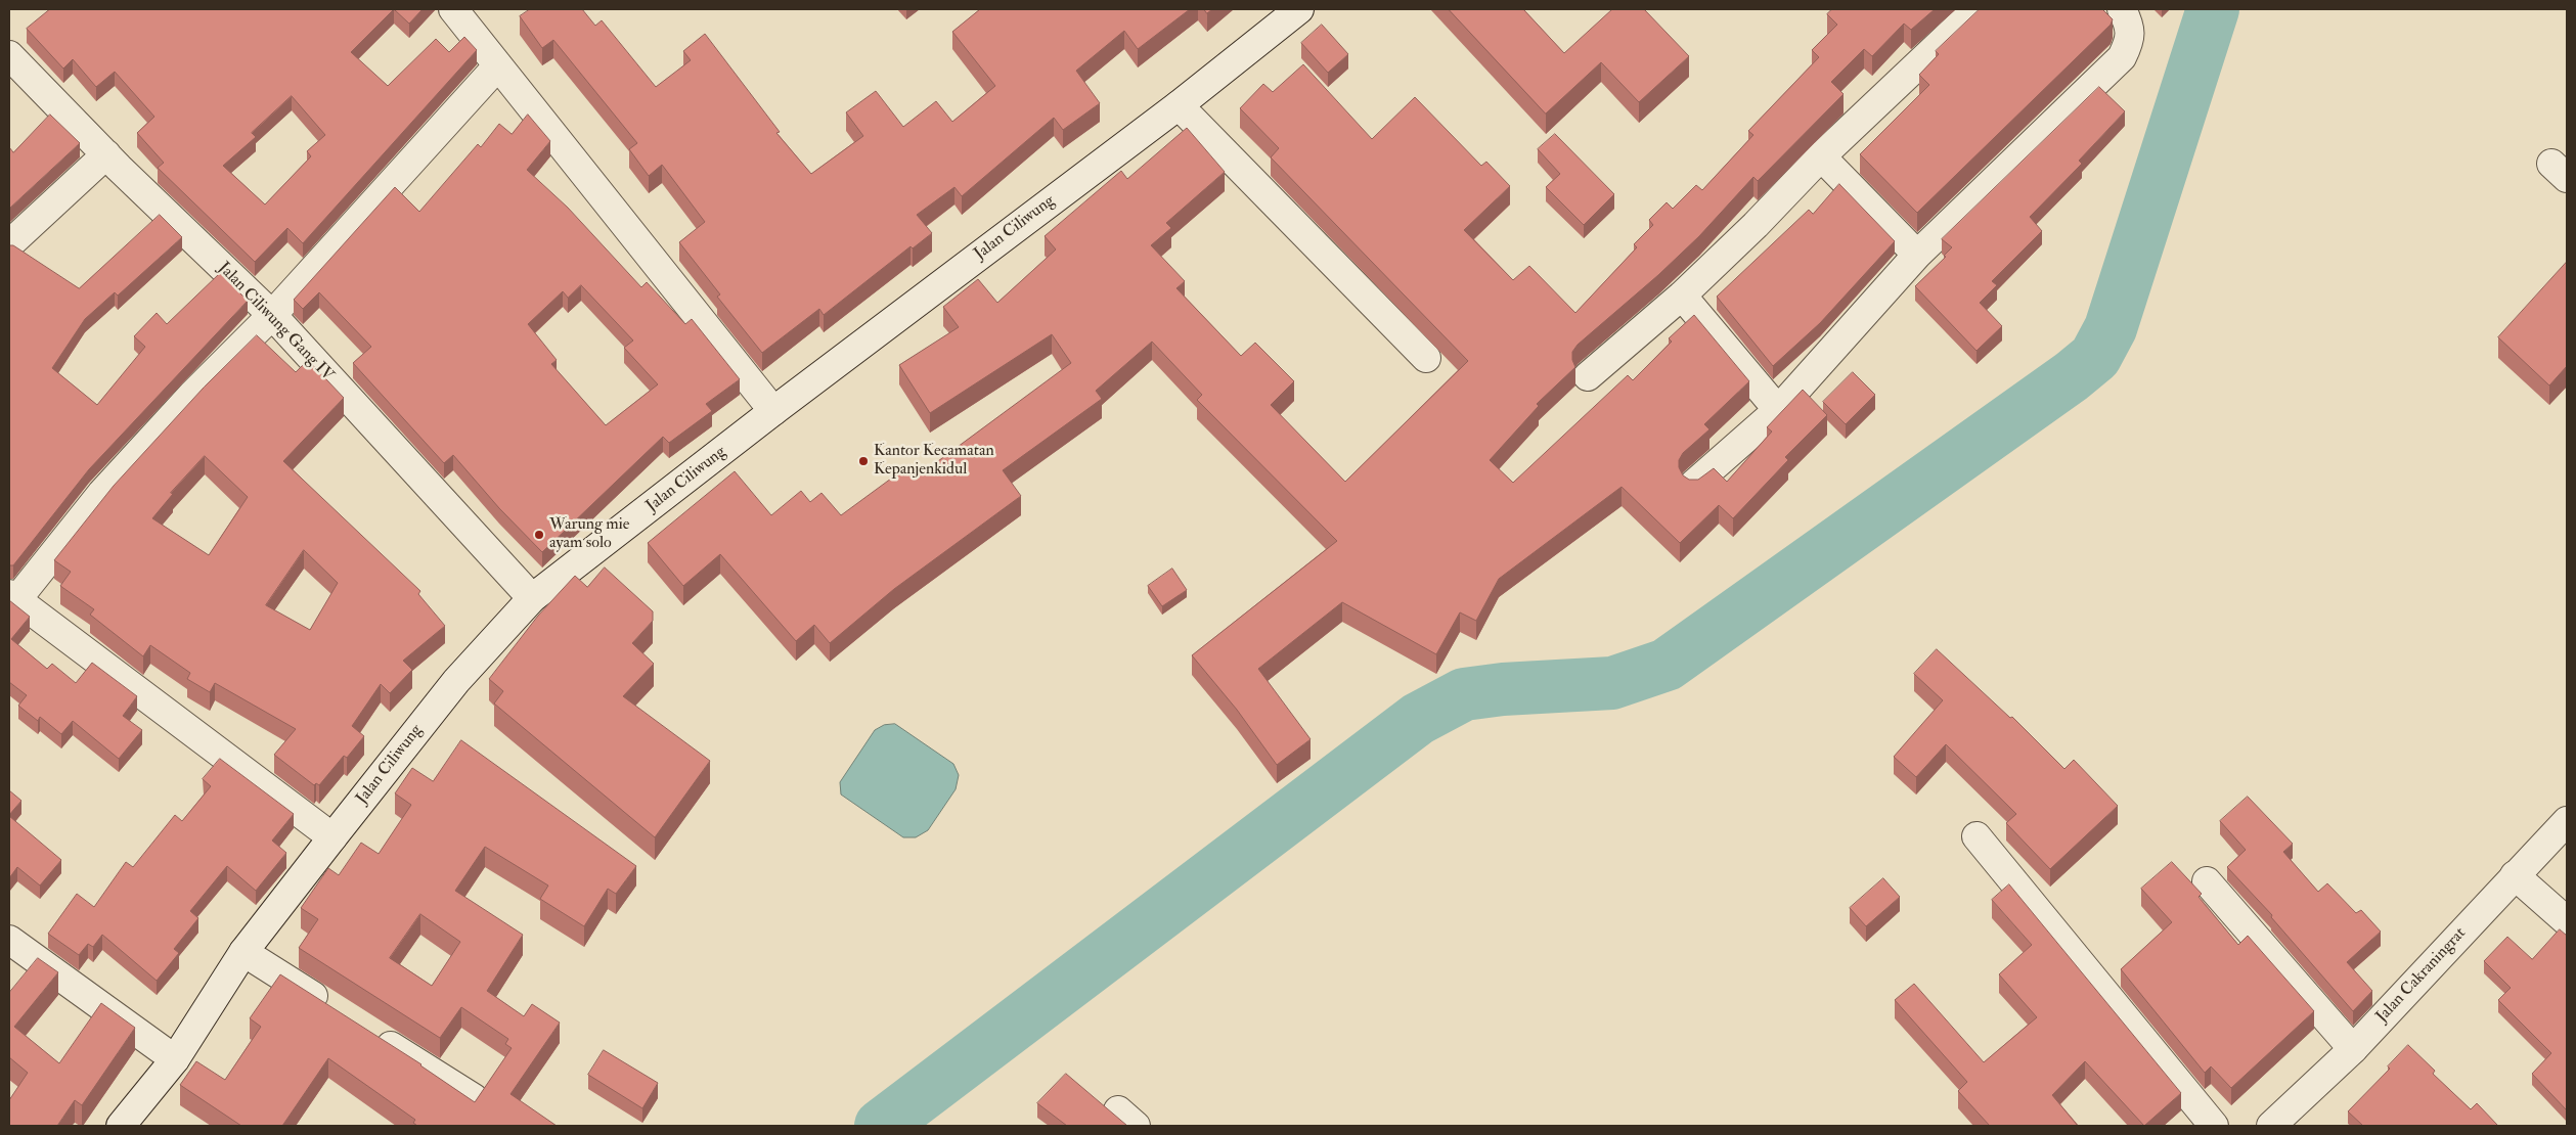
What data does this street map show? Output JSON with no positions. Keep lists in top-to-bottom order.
{
  "streets": {
    "street": ["Jalan Ciliwung", "Jalan Ciliwung Gang IV", "Jalan Cakraningrat"]
  },
  "crossings": [
    ["Jalan Ciliwung", "Jalan Ciliwung Gang IV"]
  ],
  "places": ["Kantor Kecamatan Kepanjenkidul", "Warung mie ayam solo"]
}
